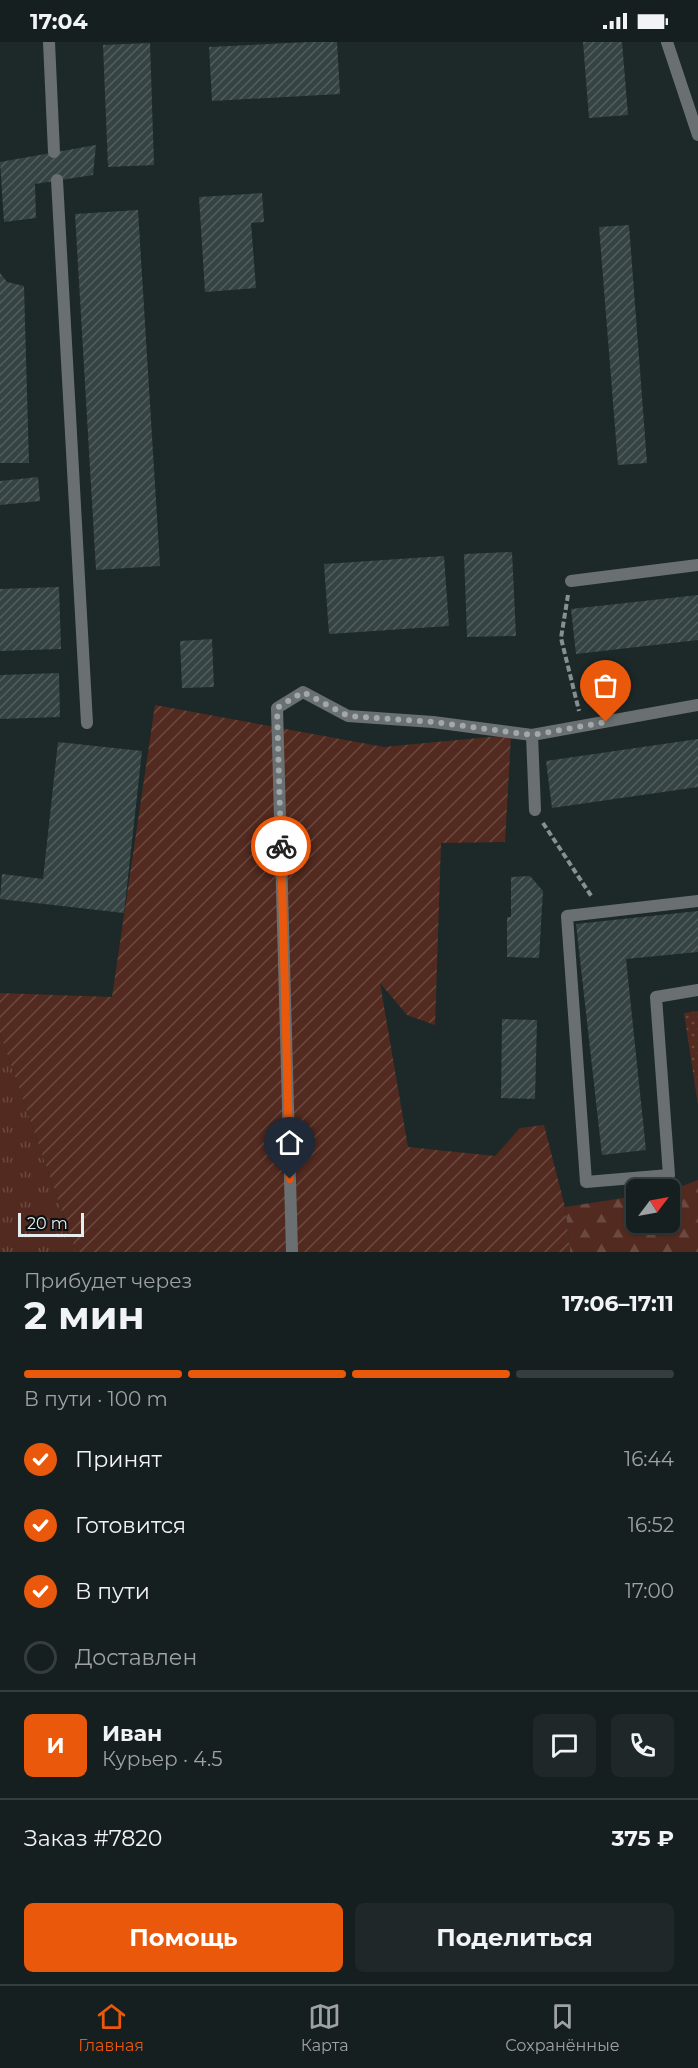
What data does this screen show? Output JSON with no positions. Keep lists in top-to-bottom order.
{
  "scale_bar": "20 m",
  "north": "top right",
  "page": {
    "status": "17:04",
    "scale": "20 m",
    "heading": ["2 мин", "Прибудет через", "17:06–17:11"],
    "panel": [
      "Иван",
      "Курьер · 4.5",
      "Заказ #7820",
      "375 ₽"
    ],
    "bar": "В пути · 100 m",
    "list": [
      ["Принят", "16:44"],
      ["Готовится", "16:52"],
      ["В пути", "17:00"],
      "Доставлен"
    ],
    "round": "И",
    "buttons": ["Помощь", "Поделиться"],
    "tabs": ["Главная", "Карта", "Сохранённые"]
  }
}
